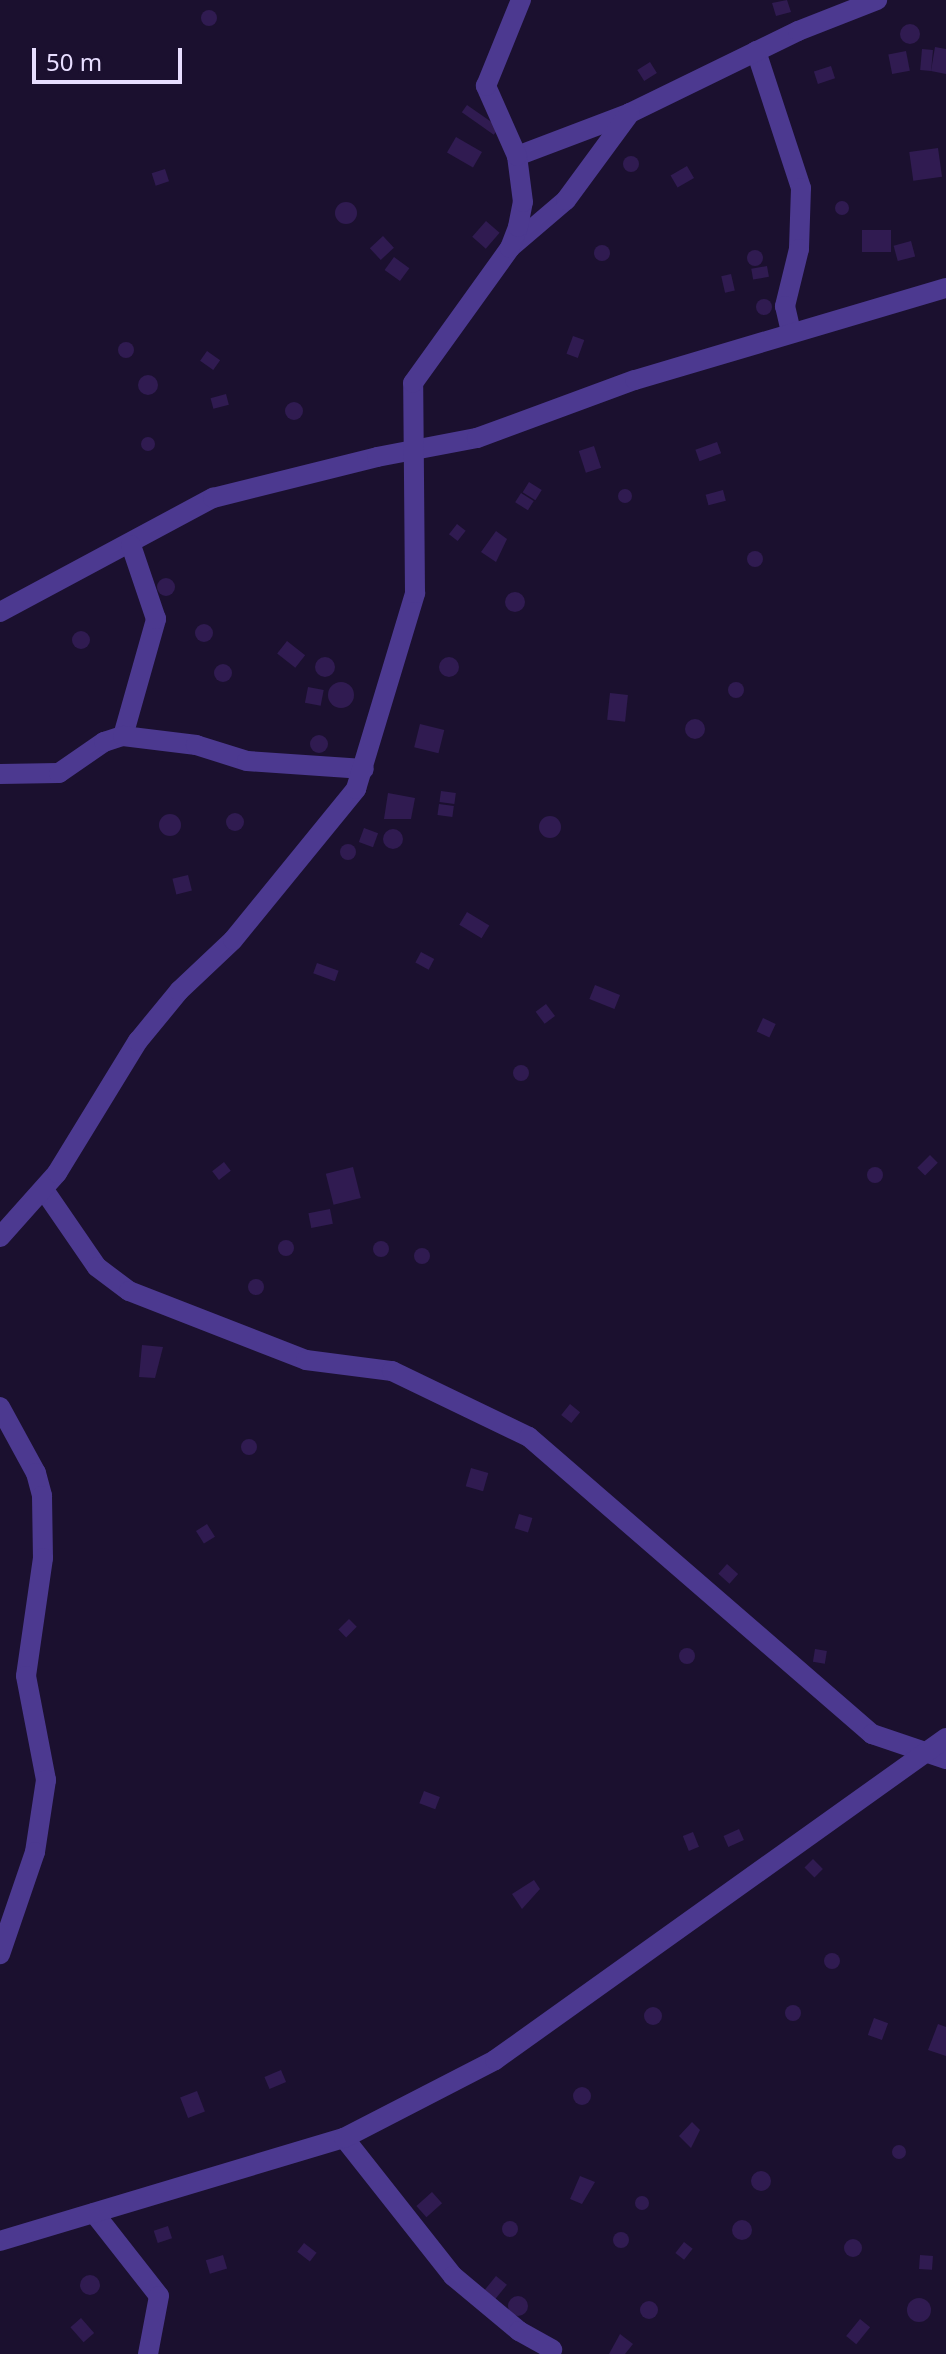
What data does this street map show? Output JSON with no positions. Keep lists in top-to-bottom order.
{
  "scale_bar": "50 m"
}
